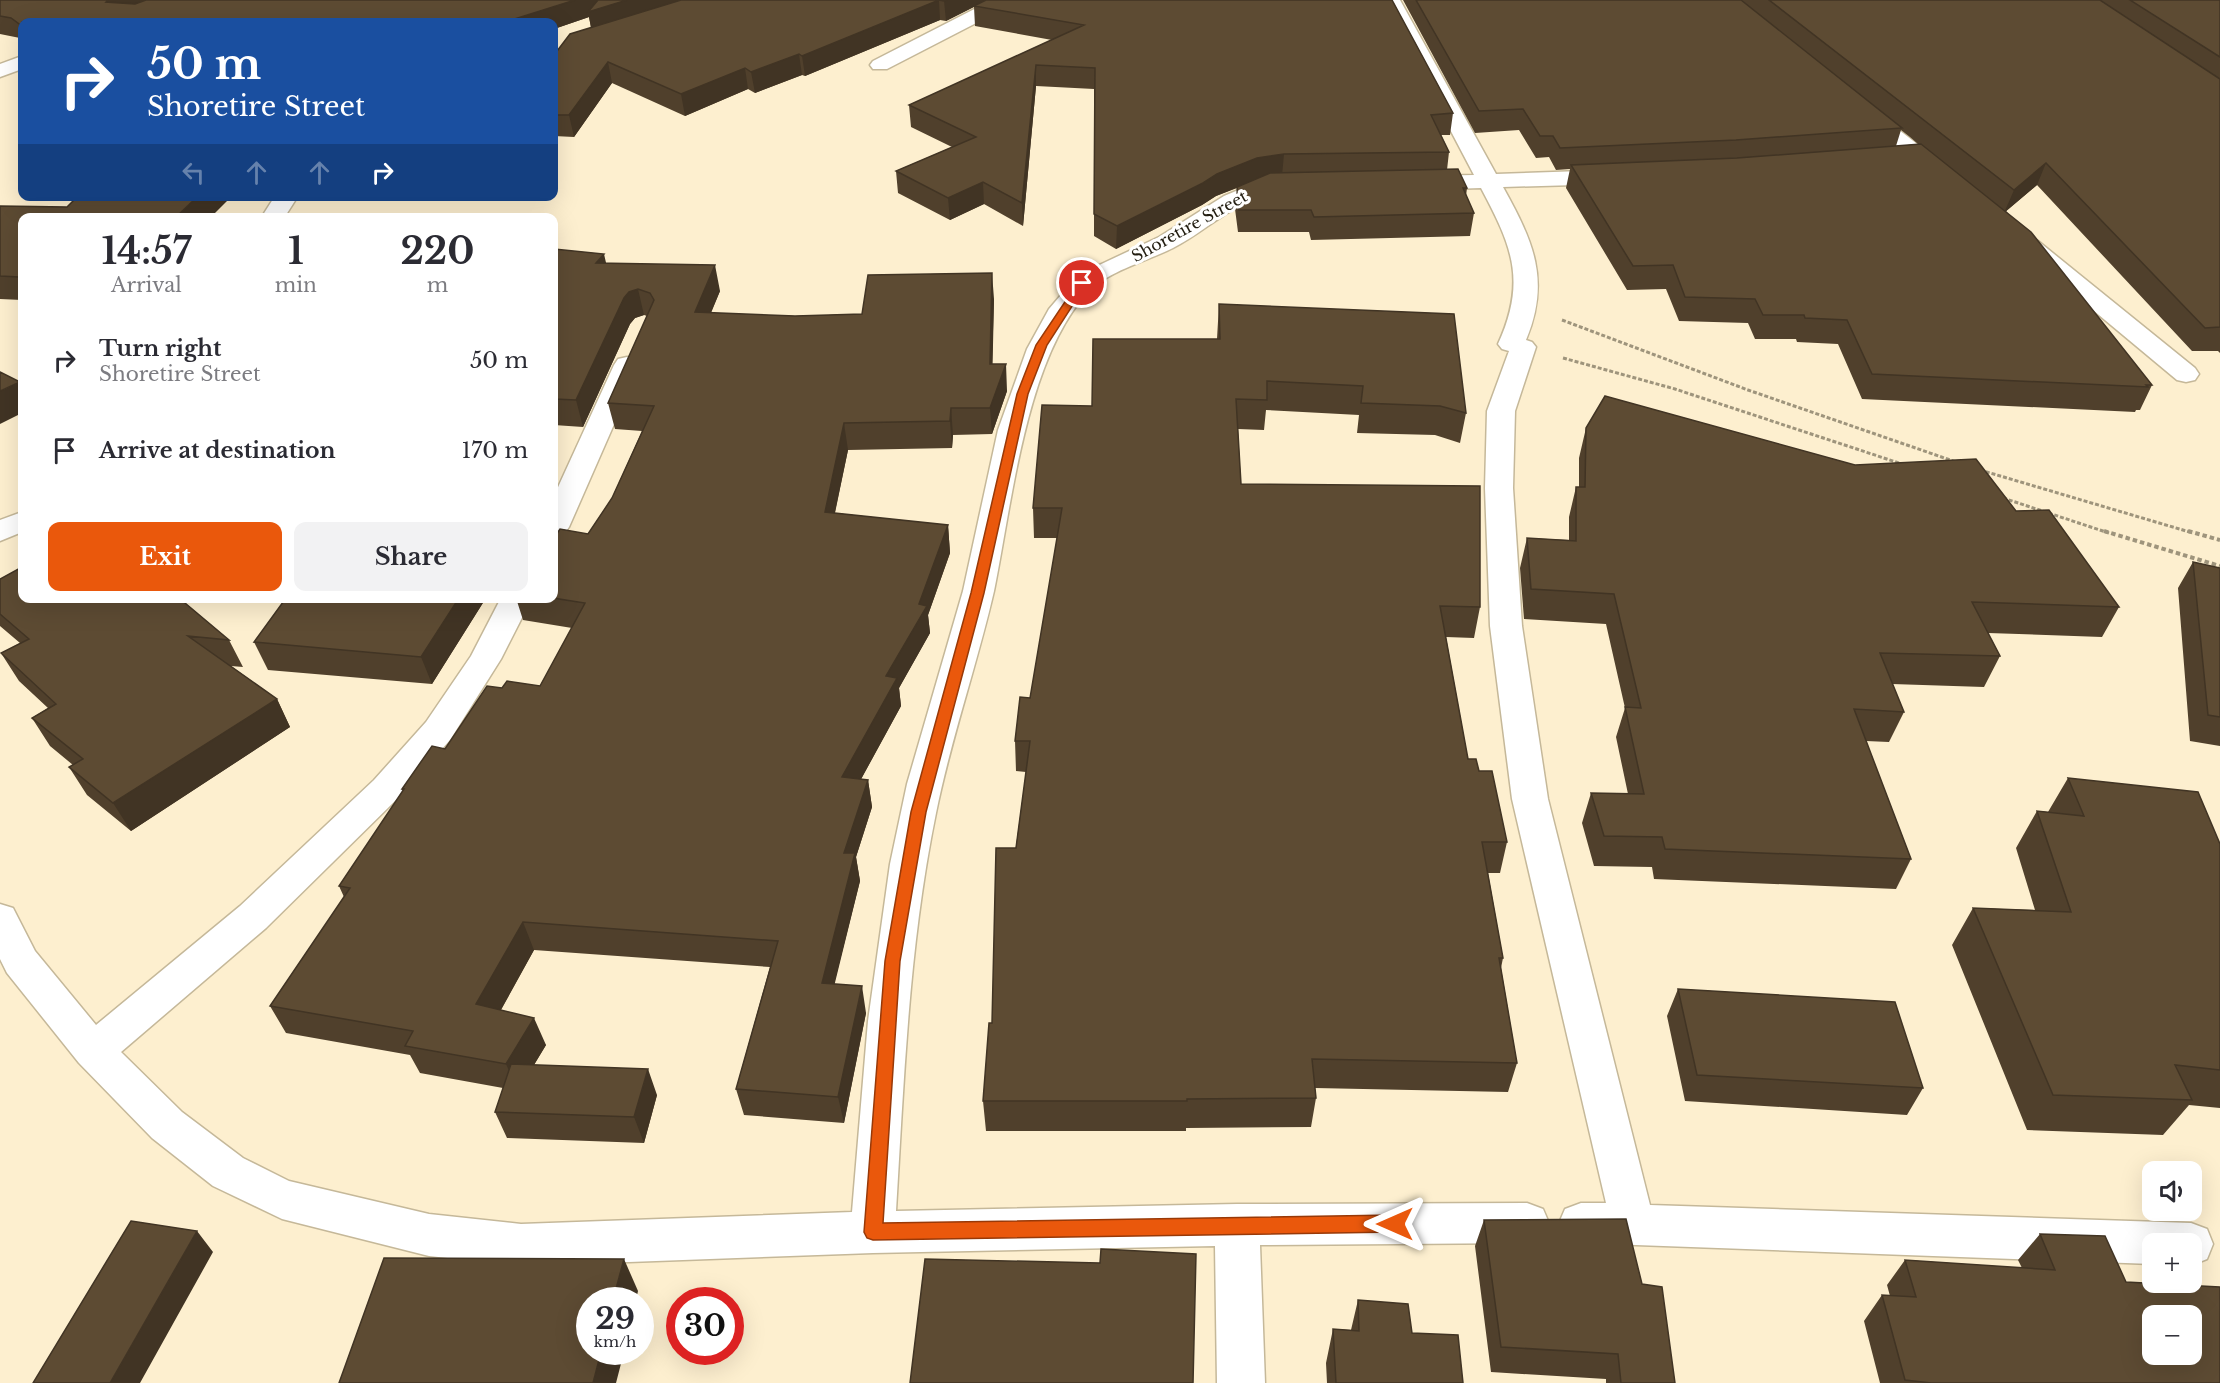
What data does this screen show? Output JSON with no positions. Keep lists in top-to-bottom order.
{
  "streets": {
    "street": ["Shoretire Street"]
  },
  "page": {
    "turn": ["50 m", "Shoretire Street"],
    "eta": [
      "14:57",
      "Arrival",
      "1",
      "min",
      "220",
      "m"
    ],
    "list": [
      {
        "name": "Turn right",
        "note": "Shoretire Street",
        "value": "50 m"
      },
      {
        "name": "Arrive at destination",
        "value": "170 m"
      }
    ],
    "buttons": ["Exit", "Share"],
    "map_buttons": ["+", "−"],
    "speed": "29 km/h",
    "limit": "30"
  }
}
